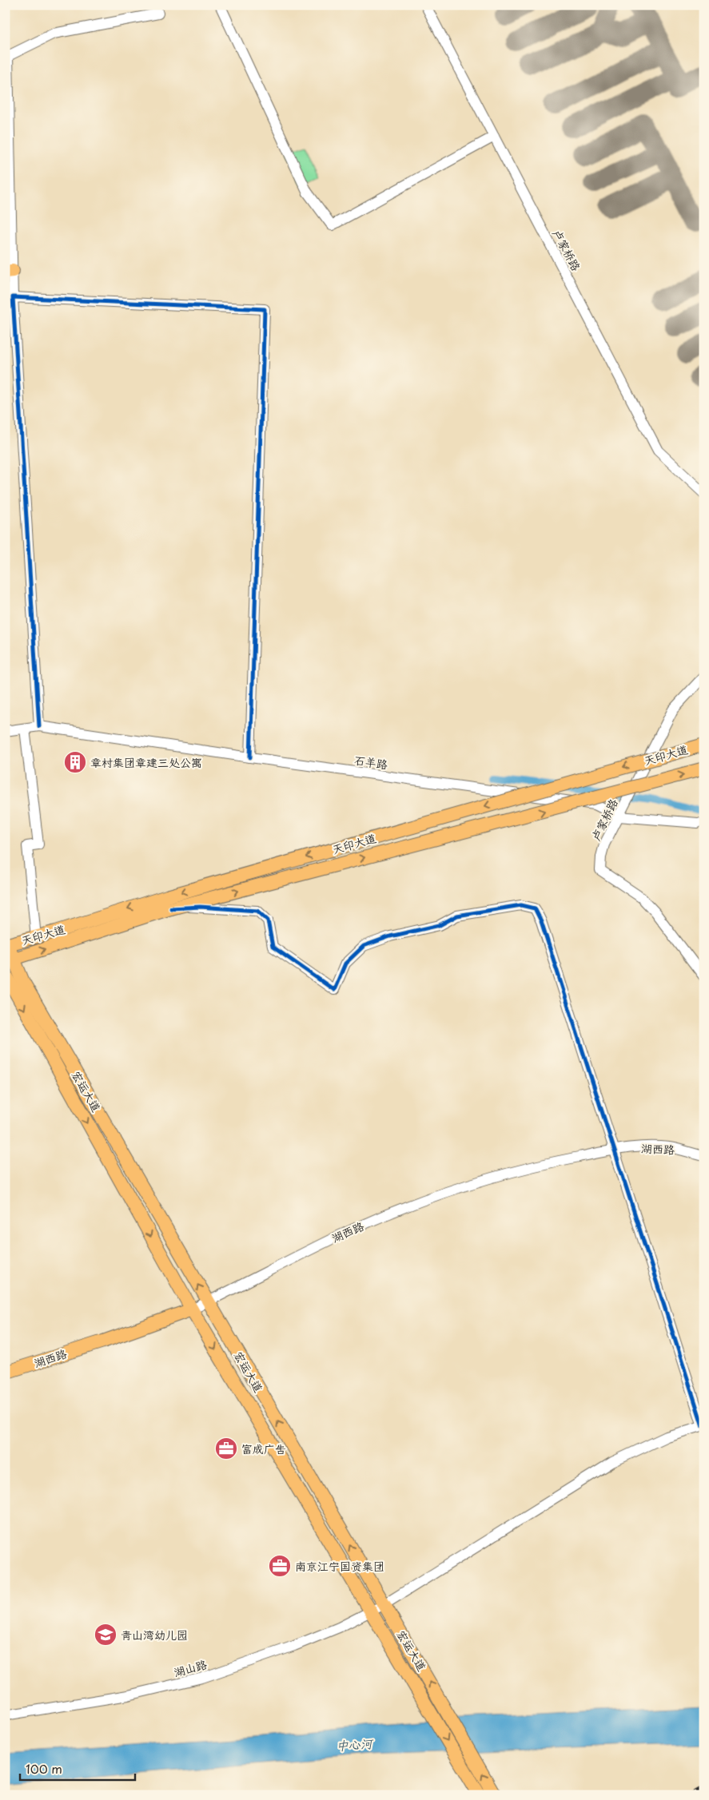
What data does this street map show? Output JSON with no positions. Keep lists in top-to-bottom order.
{
  "streets": {
    "main road": ["天印大道", "宏运大道", "湖西路"],
    "street": ["卢家桥路", "石羊路", "湖山路"]
  },
  "crossings": [
    ["卢家桥路", "石羊路"],
    ["天印大道", "宏运大道"],
    ["宏运大道", "湖西路"],
    ["宏运大道", "湖山路"]
  ],
  "water": ["中心河"],
  "places": {
    "building": ["章村集团章建三处公寓"],
    "office": ["富成广告", "南京江宁国资集团"],
    "school or university": ["青山湾幼儿园"]
  },
  "scale_bar": "100 m"
}
